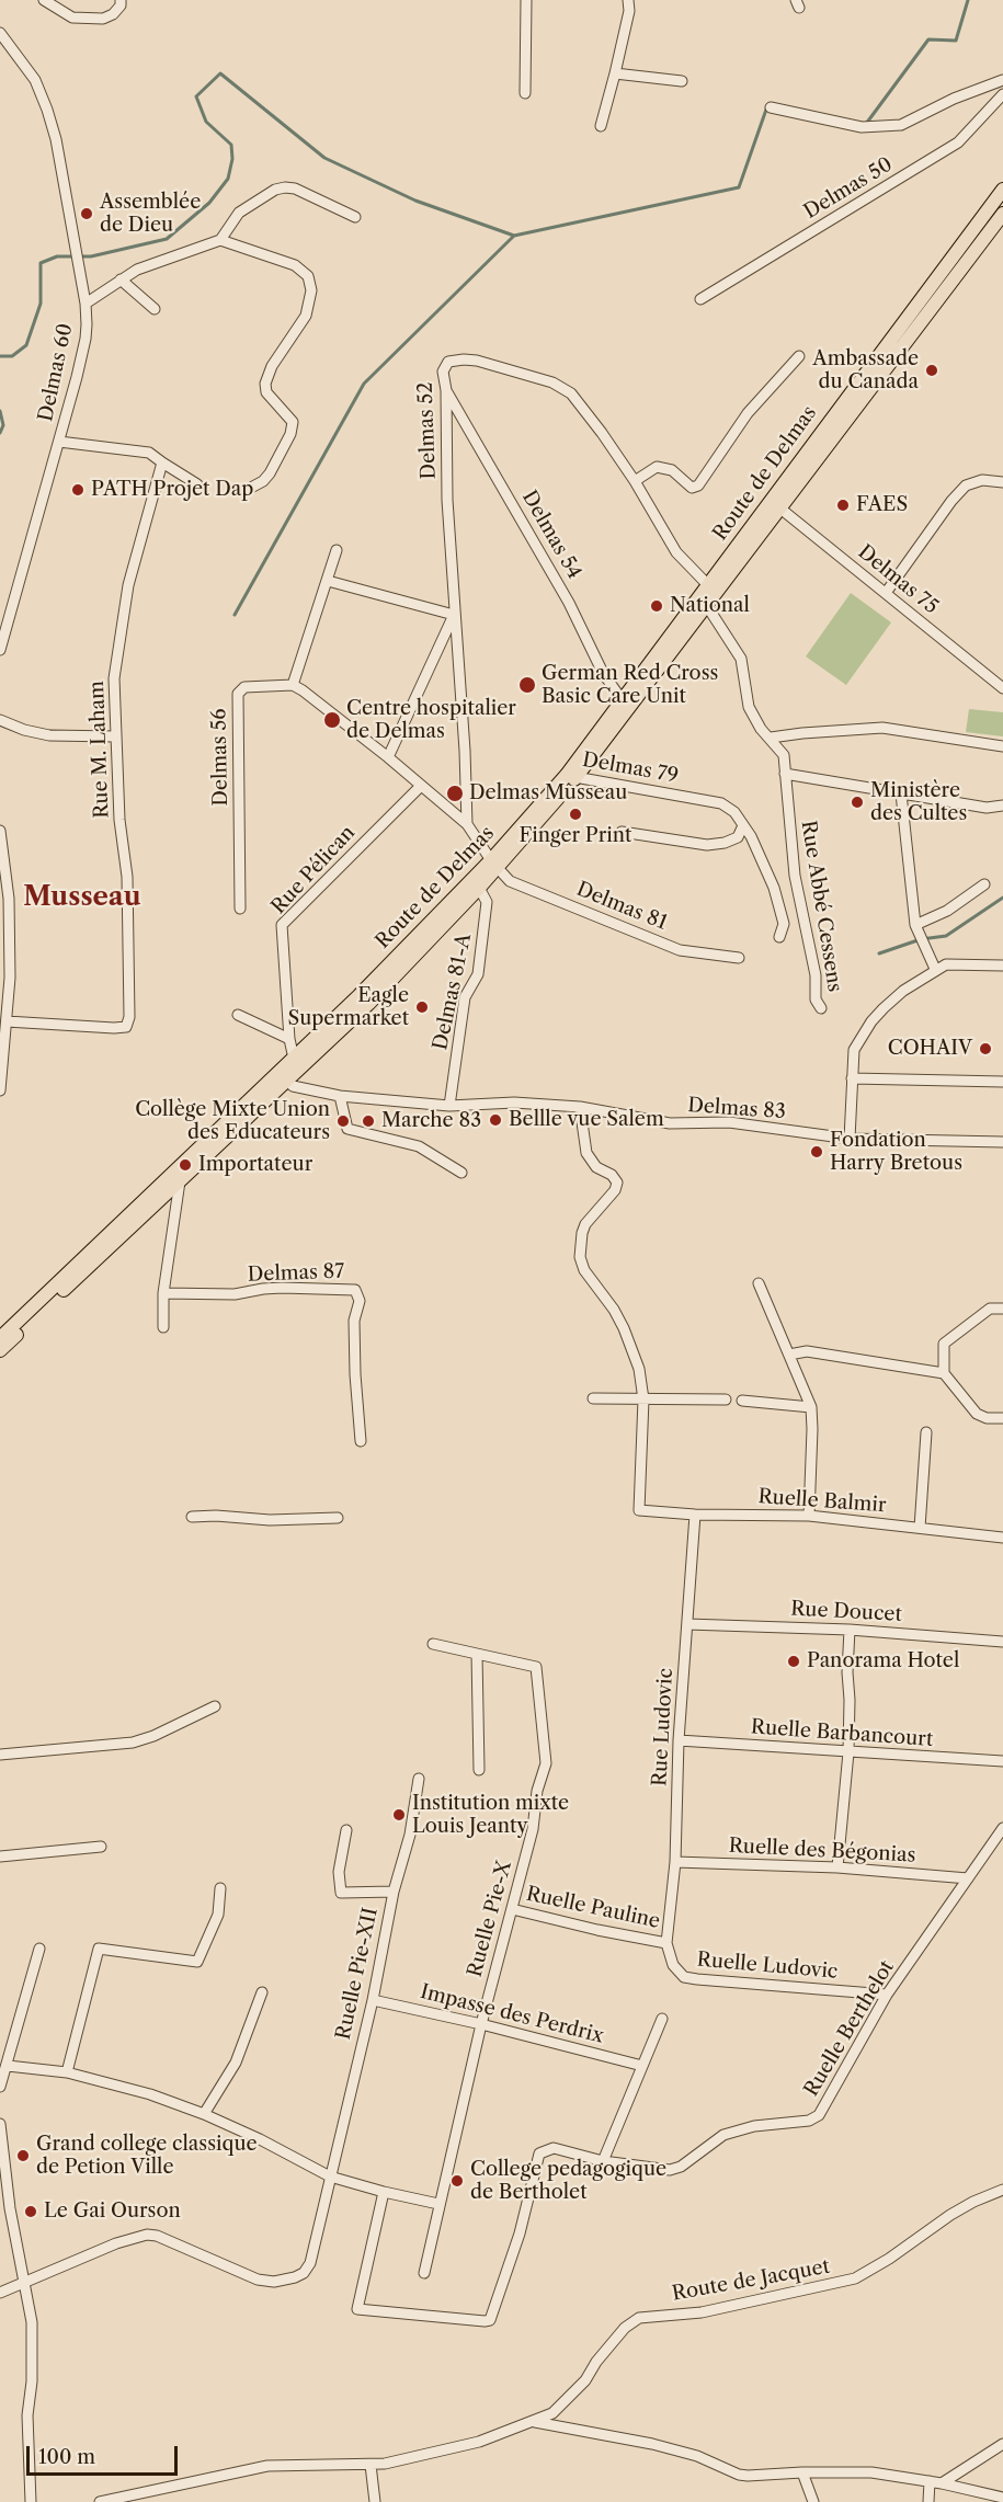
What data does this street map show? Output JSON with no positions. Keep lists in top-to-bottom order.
{
  "streets": {
    "main road": ["Route de Delmas"],
    "street": [
      "Delmas 50",
      "Delmas 60",
      "Delmas 52",
      "Delmas 54",
      "Delmas 75",
      "Rue M. Laham",
      "Delmas 56",
      "Delmas 79",
      "Rue Pélican",
      "Delmas 81",
      "Rue Abbé Cessens",
      "Delmas 81-A",
      "Delmas 83",
      "Delmas 87",
      "Ruelle Balmir",
      "Rue Doucet",
      "Rue Ludovic",
      "Ruelle Barbancourt",
      "Ruelle des Bégonias",
      "Ruelle Pauline",
      "Ruelle Pie-X",
      "Ruelle Ludovic",
      "Ruelle Pie-XII",
      "Impasse des Perdrix",
      "Ruelle Berthelot",
      "Route de Jacquet"
    ]
  },
  "crossings": [
    ["Delmas 52", "Route de Delmas"],
    ["Delmas 52", "Delmas 54"],
    ["Route de Delmas", "Delmas 54"],
    ["Route de Delmas", "Delmas 75"],
    ["Route de Delmas", "Delmas 79"],
    ["Route de Delmas", "Rue Pélican"],
    ["Route de Delmas", "Delmas 81"],
    ["Route de Delmas", "Rue Abbé Cessens"],
    ["Route de Delmas", "Delmas 81-A"],
    ["Route de Delmas", "Delmas 83"],
    ["Delmas 81-A", "Delmas 83"],
    ["Ruelle Balmir", "Rue Ludovic"],
    ["Rue Doucet", "Rue Ludovic"],
    ["Rue Ludovic", "Ruelle Barbancourt"],
    ["Rue Ludovic", "Ruelle des Bégonias"],
    ["Rue Ludovic", "Ruelle Pauline"],
    ["Rue Ludovic", "Ruelle Ludovic"],
    ["Ruelle des Bégonias", "Ruelle Berthelot"],
    ["Ruelle Pauline", "Ruelle Pie-X"],
    ["Ruelle Pauline", "Ruelle Ludovic"],
    ["Ruelle Pie-X", "Impasse des Perdrix"],
    ["Ruelle Ludovic", "Ruelle Berthelot"],
    ["Ruelle Pie-XII", "Impasse des Perdrix"]
  ],
  "districts": ["Musseau"],
  "places": [
    "Assemblée de Dieu",
    "Ambassade du Canada",
    "PATH Projet Dap",
    "FAES",
    "National",
    "German Red Cross Basic Care Unit",
    "Centre hospitalier de Delmas",
    "Delmas Musseau",
    "Ministère des Cultes",
    "Finger Print",
    "Eagle Supermarket",
    "COHAIV",
    "Bellle vue Salem",
    "Collège Mixte Union des Educateurs",
    "Marche 83",
    "Fondation Harry Bretous",
    "Importateur",
    "Panorama Hotel",
    "Institution mixte Louis Jeanty",
    "Grand college classique de Petion Ville",
    "College pedagogique de Bertholet",
    "Le Gai Ourson"
  ],
  "scale_bar": "100 m"
}
